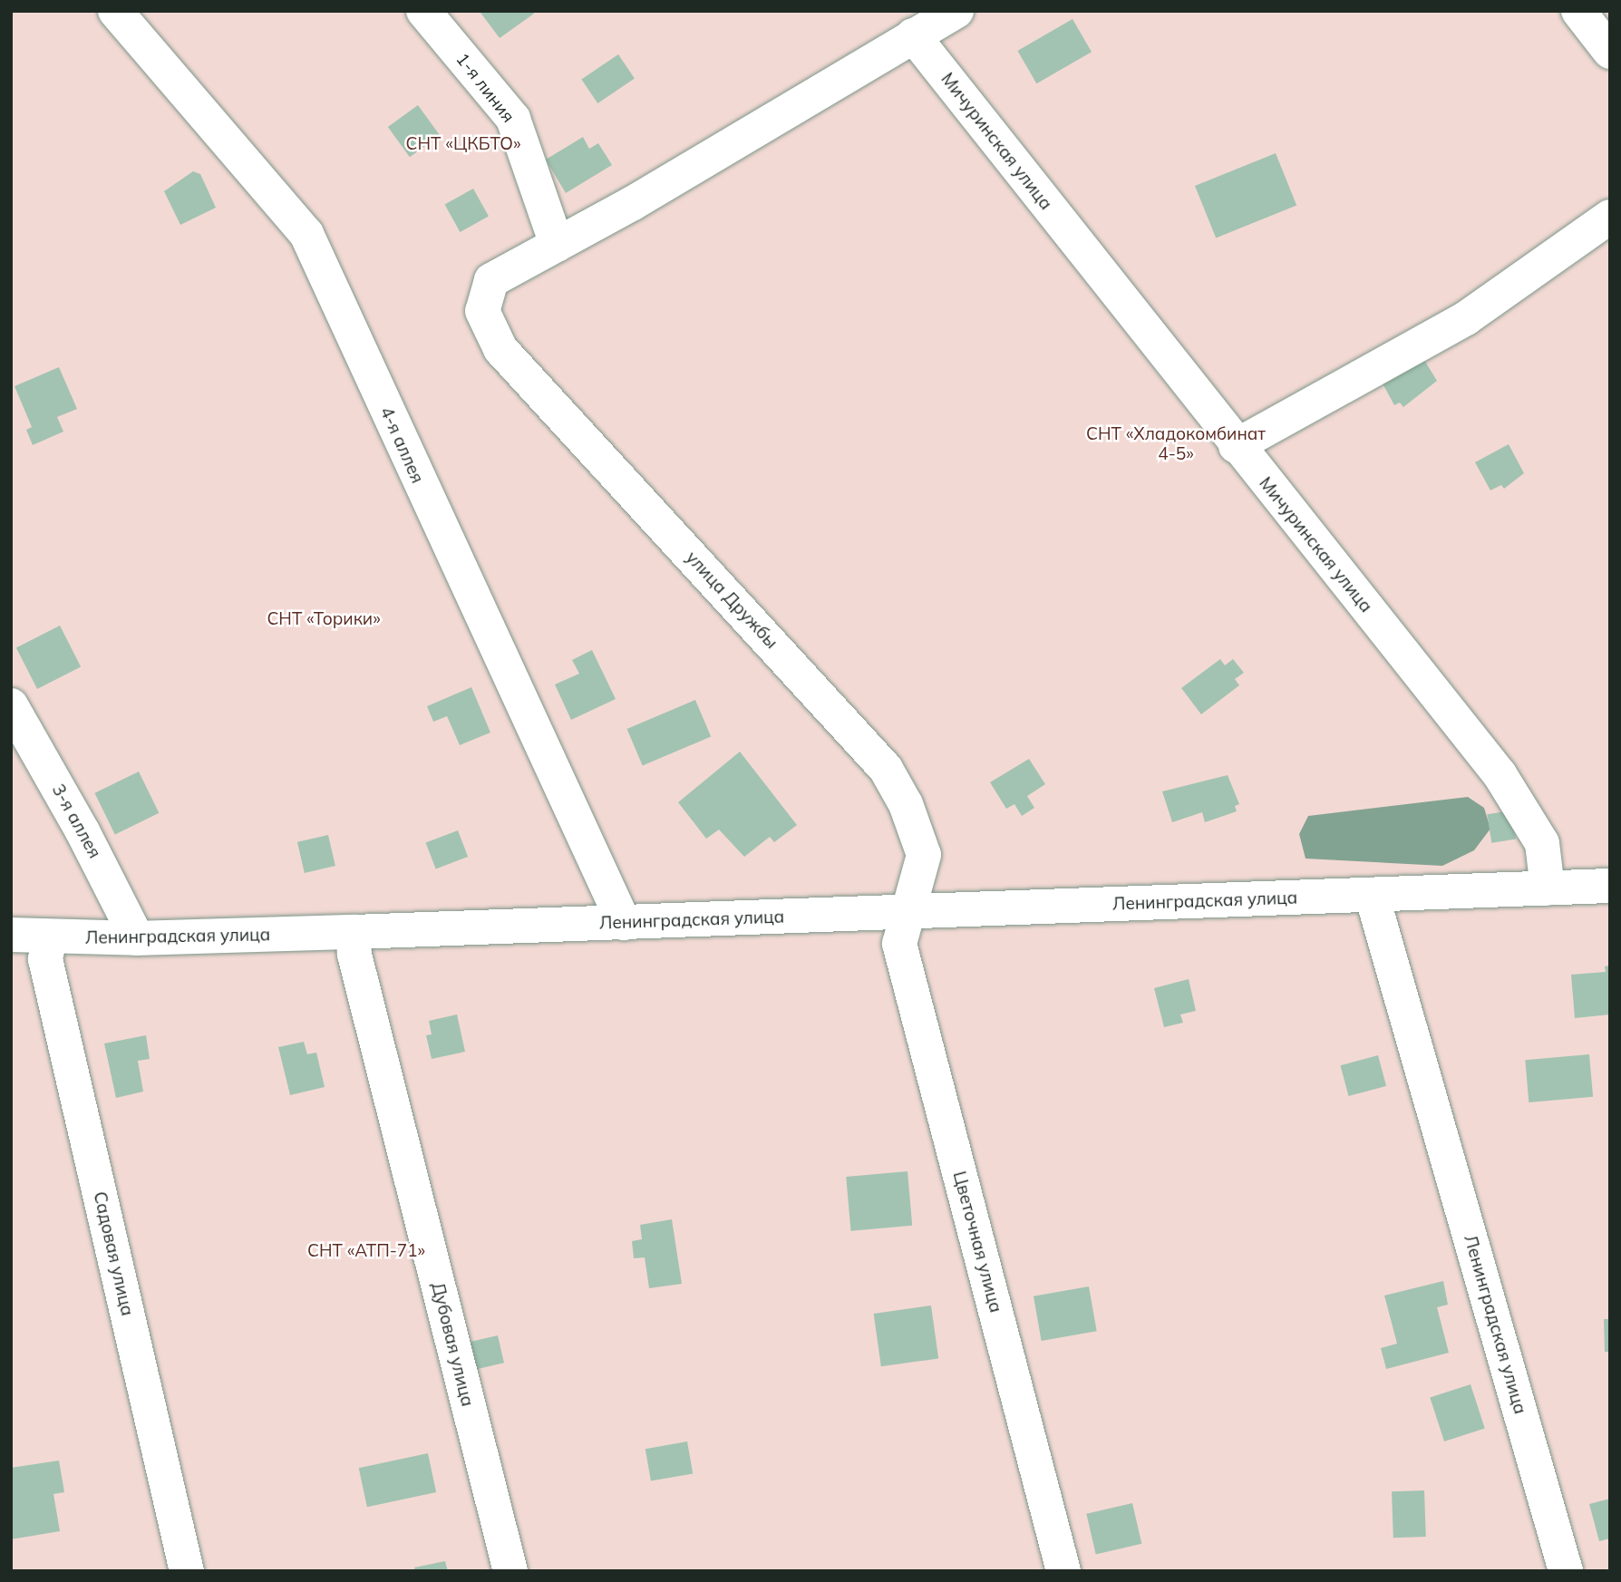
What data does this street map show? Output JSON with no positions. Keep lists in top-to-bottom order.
{
  "streets": {
    "street": [
      "1-я линия",
      "Мичуринская улица",
      "4-я аллея",
      "улица Дружбы",
      "3-я аллея",
      "Ленинградская улица",
      "Цветочная улица",
      "Садовая улица",
      "Дубовая улица"
    ]
  },
  "crossings": [
    ["1-я линия", "улица Дружбы"],
    ["Мичуринская улица", "Ленинградская улица"],
    ["4-я аллея", "Ленинградская улица"],
    ["улица Дружбы", "Ленинградская улица"],
    ["улица Дружбы", "Цветочная улица"],
    ["3-я аллея", "Ленинградская улица"],
    ["Ленинградская улица", "Цветочная улица"],
    ["Ленинградская улица", "Садовая улица"],
    ["Ленинградская улица", "Дубовая улица"]
  ],
  "parks": [
    "СНТ «ЦКБТО»",
    "СНТ «Хладокомбинат 4-5»",
    "СНТ «Торики»",
    "СНТ «АТП-71»"
  ]
}
